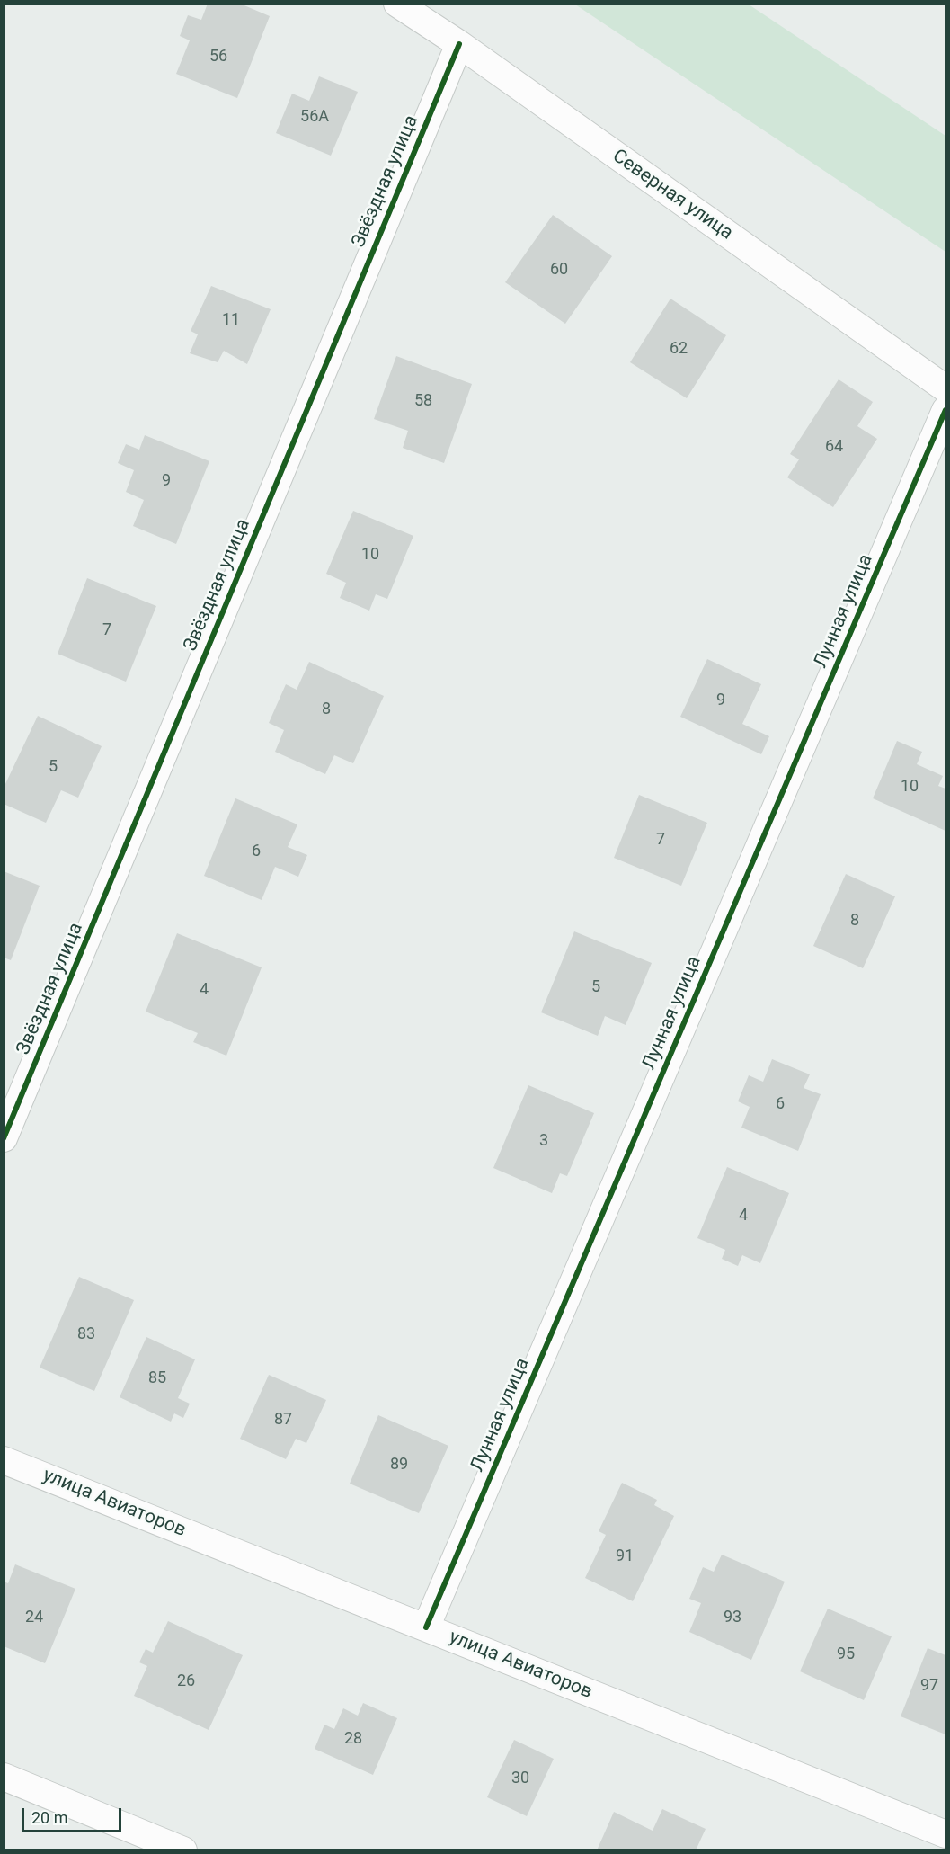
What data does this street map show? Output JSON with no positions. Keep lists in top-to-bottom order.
{
  "streets": {
    "street": [
      "Звёздная улица",
      "Северная улица",
      "Лунная улица",
      "улица Авиаторов"
    ]
  },
  "crossings": [
    ["Звёздная улица", "Северная улица"],
    ["Лунная улица", "улица Авиаторов"]
  ],
  "house_numbers": [
    "56",
    "56А",
    "60",
    "11",
    "62",
    "58",
    "64",
    "9",
    "10",
    "7",
    "9",
    "8",
    "5",
    "10",
    "7",
    "6",
    "8",
    "5",
    "4",
    "6",
    "3",
    "4",
    "83",
    "85",
    "87",
    "89",
    "91",
    "24",
    "93",
    "95",
    "26",
    "97",
    "28",
    "30"
  ],
  "scale_bar": "20 m"
}
